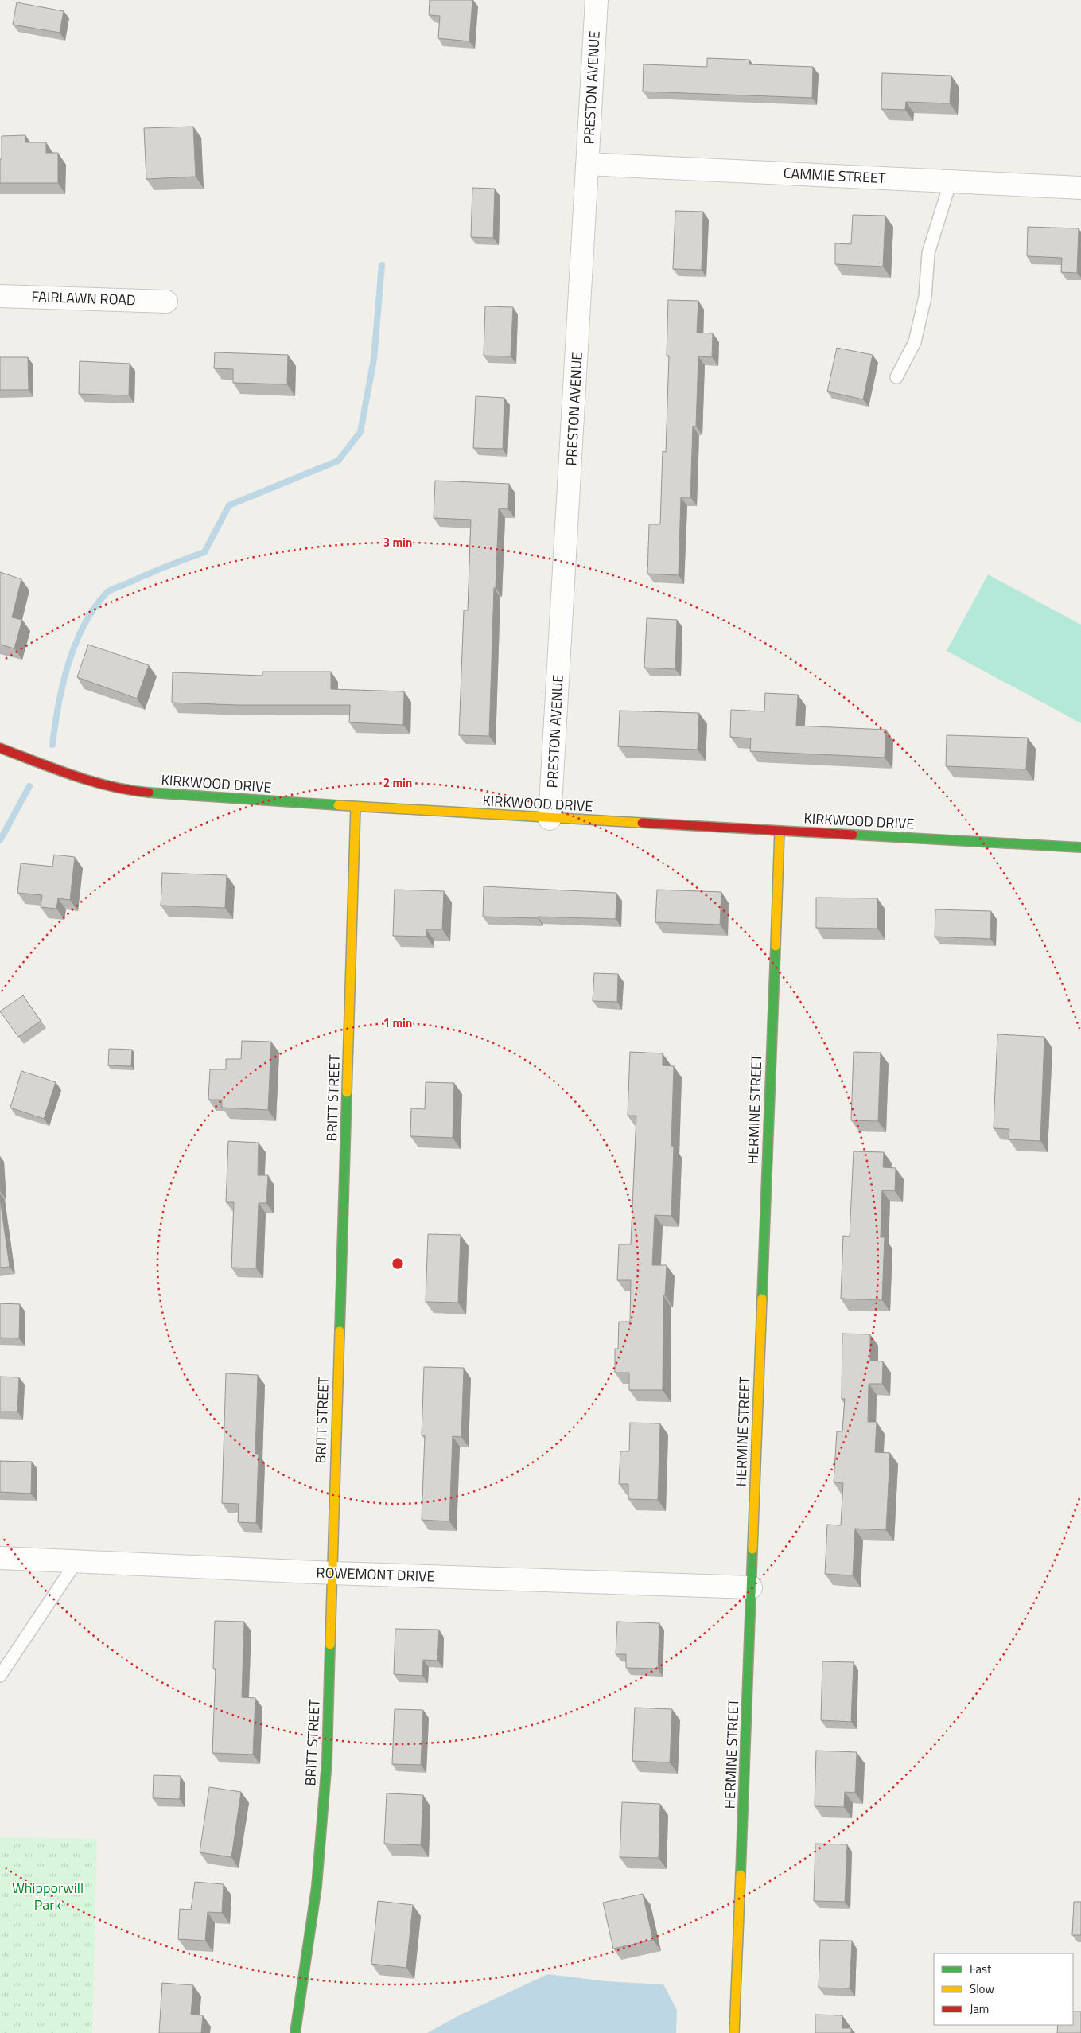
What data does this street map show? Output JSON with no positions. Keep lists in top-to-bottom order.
{
  "streets": {
    "street": [
      "PRESTON AVENUE",
      "CAMMIE STREET",
      "FAIRLAWN ROAD",
      "KIRKWOOD DRIVE",
      "BRITT STREET",
      "HERMINE STREET",
      "ROWEMONT DRIVE"
    ]
  },
  "crossings": [
    ["PRESTON AVENUE", "CAMMIE STREET"],
    ["PRESTON AVENUE", "KIRKWOOD DRIVE"],
    ["KIRKWOOD DRIVE", "BRITT STREET"],
    ["KIRKWOOD DRIVE", "HERMINE STREET"],
    ["BRITT STREET", "ROWEMONT DRIVE"],
    ["HERMINE STREET", "ROWEMONT DRIVE"]
  ],
  "parks": ["Whipporwill Park"],
  "legend": ["Fast", "Slow", "Jam"],
  "rings": ["3 min", "2 min", "1 min"]
}
